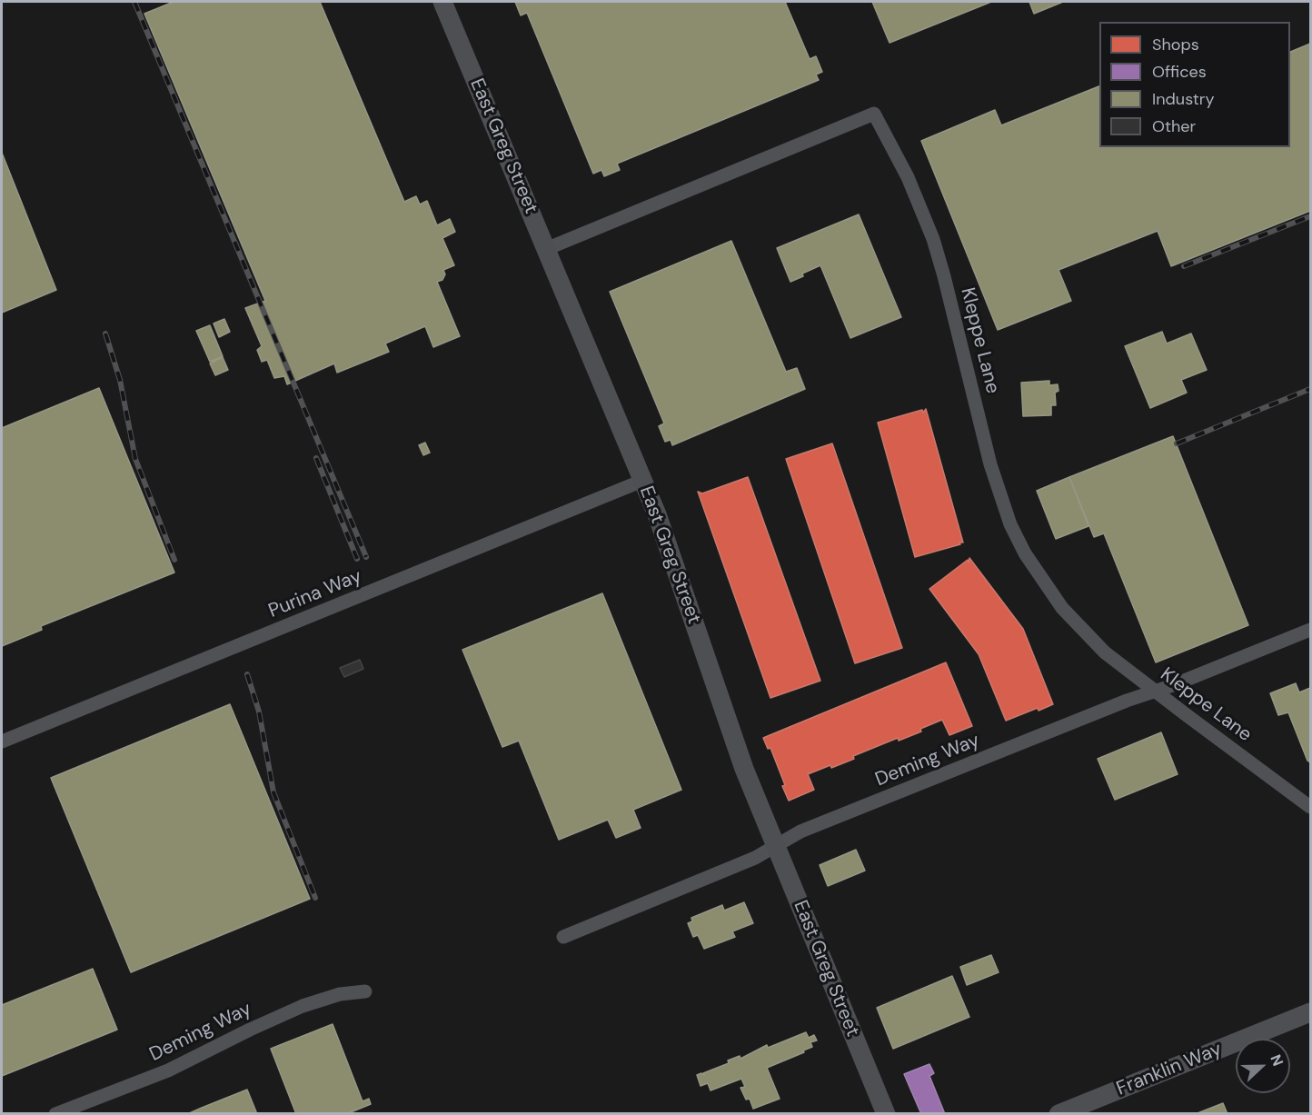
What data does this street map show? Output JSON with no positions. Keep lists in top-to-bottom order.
{
  "streets": {
    "main road": ["East Greg Street", "Franklin Way"],
    "street": ["Kleppe Lane", "Purina Way", "Deming Way"]
  },
  "crossings": [
    ["East Greg Street", "Kleppe Lane"],
    ["East Greg Street", "Purina Way"],
    ["East Greg Street", "Deming Way"],
    ["Kleppe Lane", "Deming Way"]
  ],
  "legend": [
    "Shops",
    "Offices",
    "Industry",
    "Other"
  ],
  "north": "right"
}
